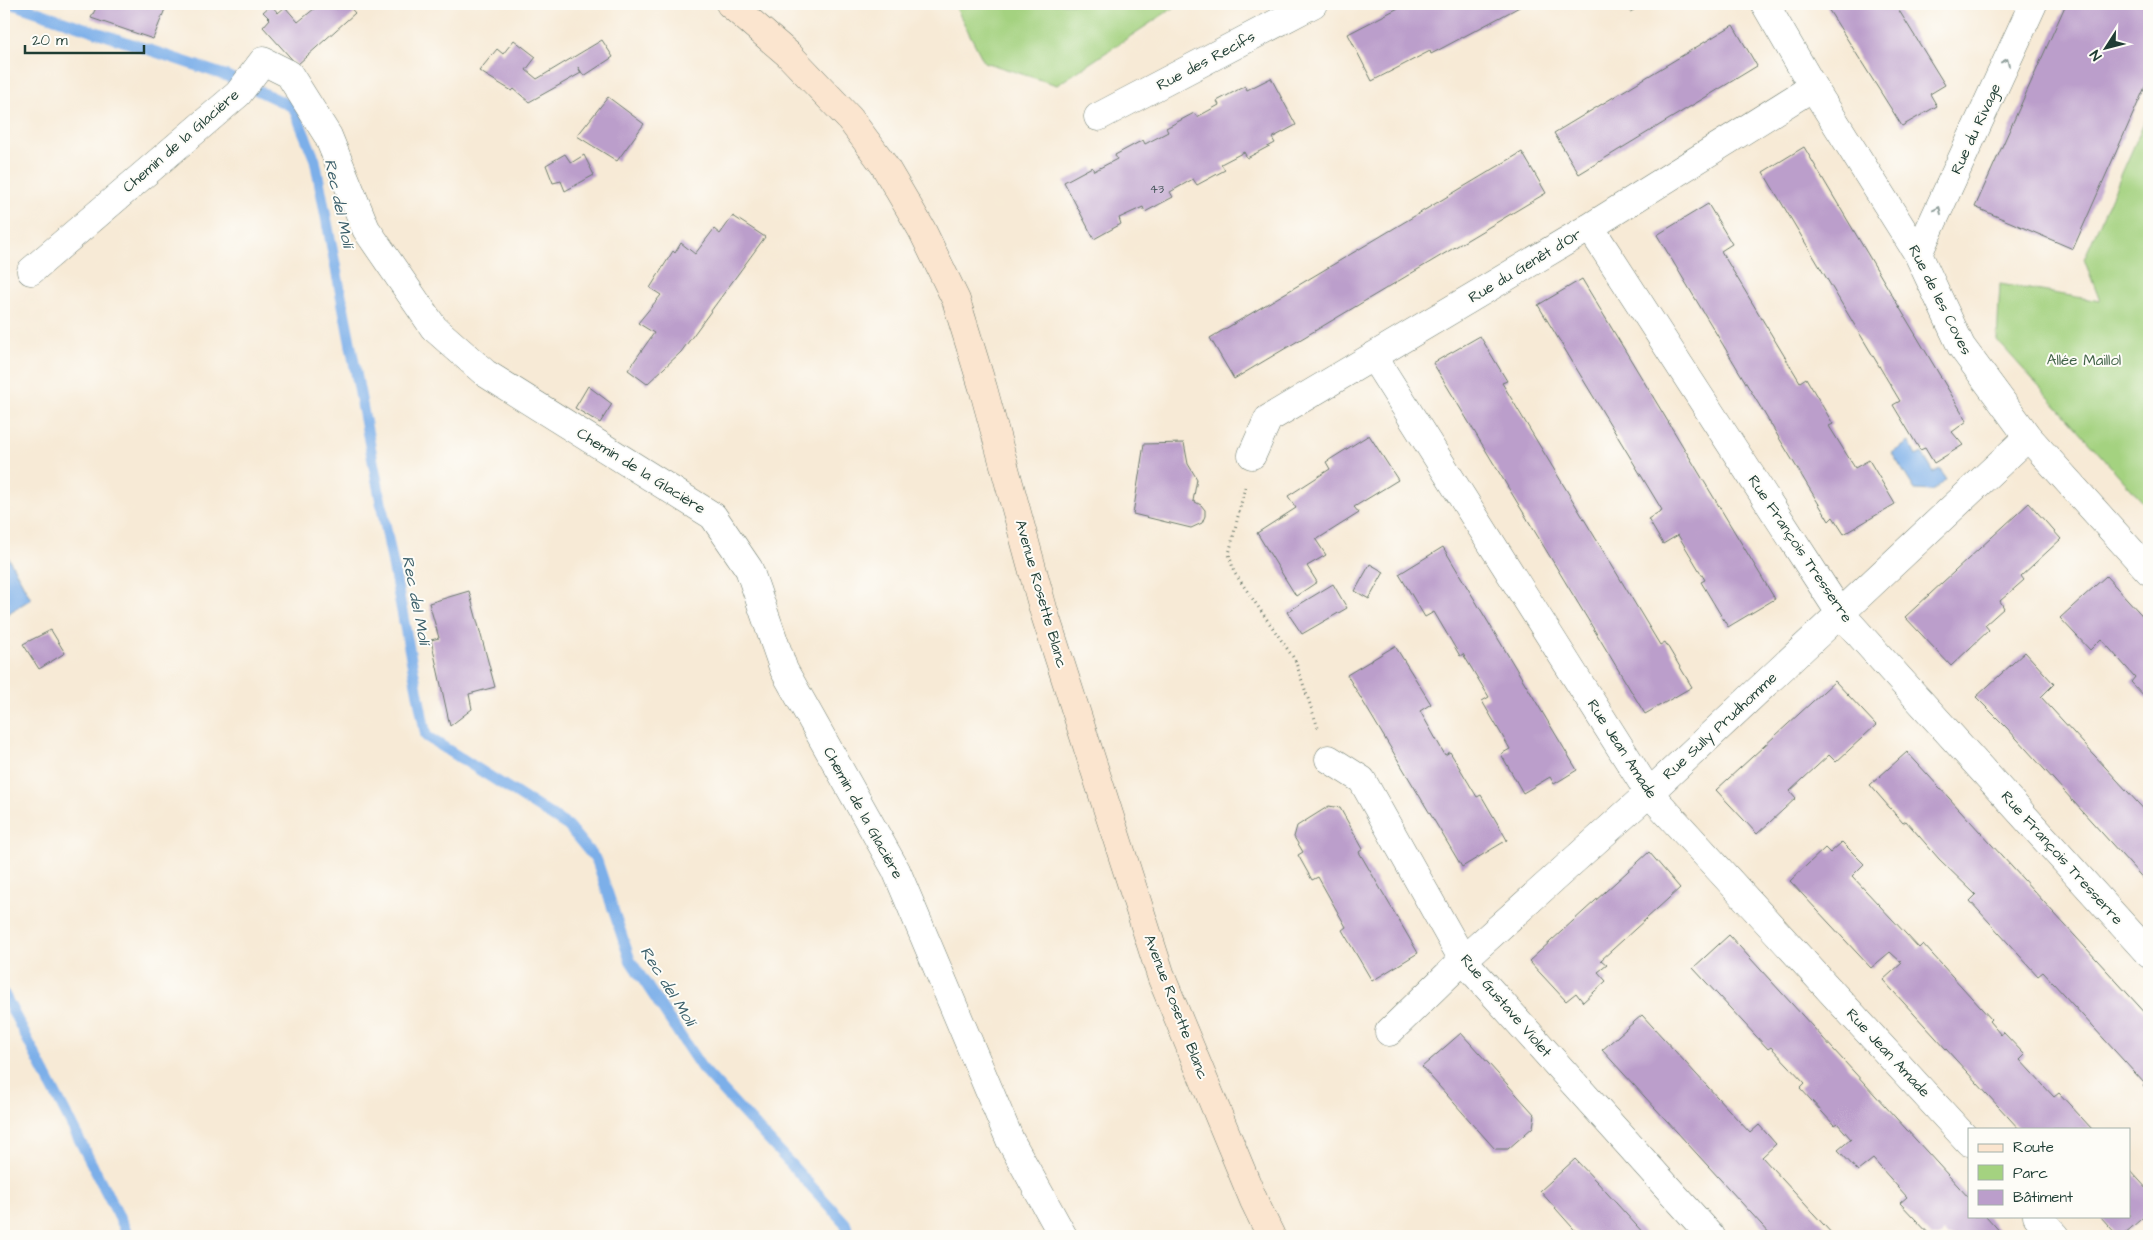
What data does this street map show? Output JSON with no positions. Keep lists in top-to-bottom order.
{
  "streets": {
    "main road": ["Avenue Rosette Blanc"],
    "street": [
      "Rue des Recifs",
      "Rue du Rivage",
      "Chemin de la Glacière",
      "Rue du Genêt d'Or",
      "Rue de les Coves",
      "Rue François Tresserre",
      "Rue Sully Prudhomme",
      "Rue Jean Amade",
      "Rue Gustave Violet"
    ]
  },
  "crossings": [
    ["Rue du Rivage", "Rue de les Coves"],
    ["Rue du Genêt d'Or", "Rue de les Coves"],
    ["Rue du Genêt d'Or", "Rue François Tresserre"],
    ["Rue du Genêt d'Or", "Rue Jean Amade"],
    ["Rue de les Coves", "Rue Sully Prudhomme"],
    ["Rue François Tresserre", "Rue Sully Prudhomme"],
    ["Rue Sully Prudhomme", "Rue Jean Amade"],
    ["Rue Sully Prudhomme", "Rue Gustave Violet"]
  ],
  "one_way": ["Rue du Rivage"],
  "water": ["Rec del Molí"],
  "parks": ["Allée Maillol"],
  "house_numbers": ["43"],
  "legend": ["Route", "Parc", "Bâtiment"],
  "scale_bar": "20 m",
  "north": "bottom left"
}
